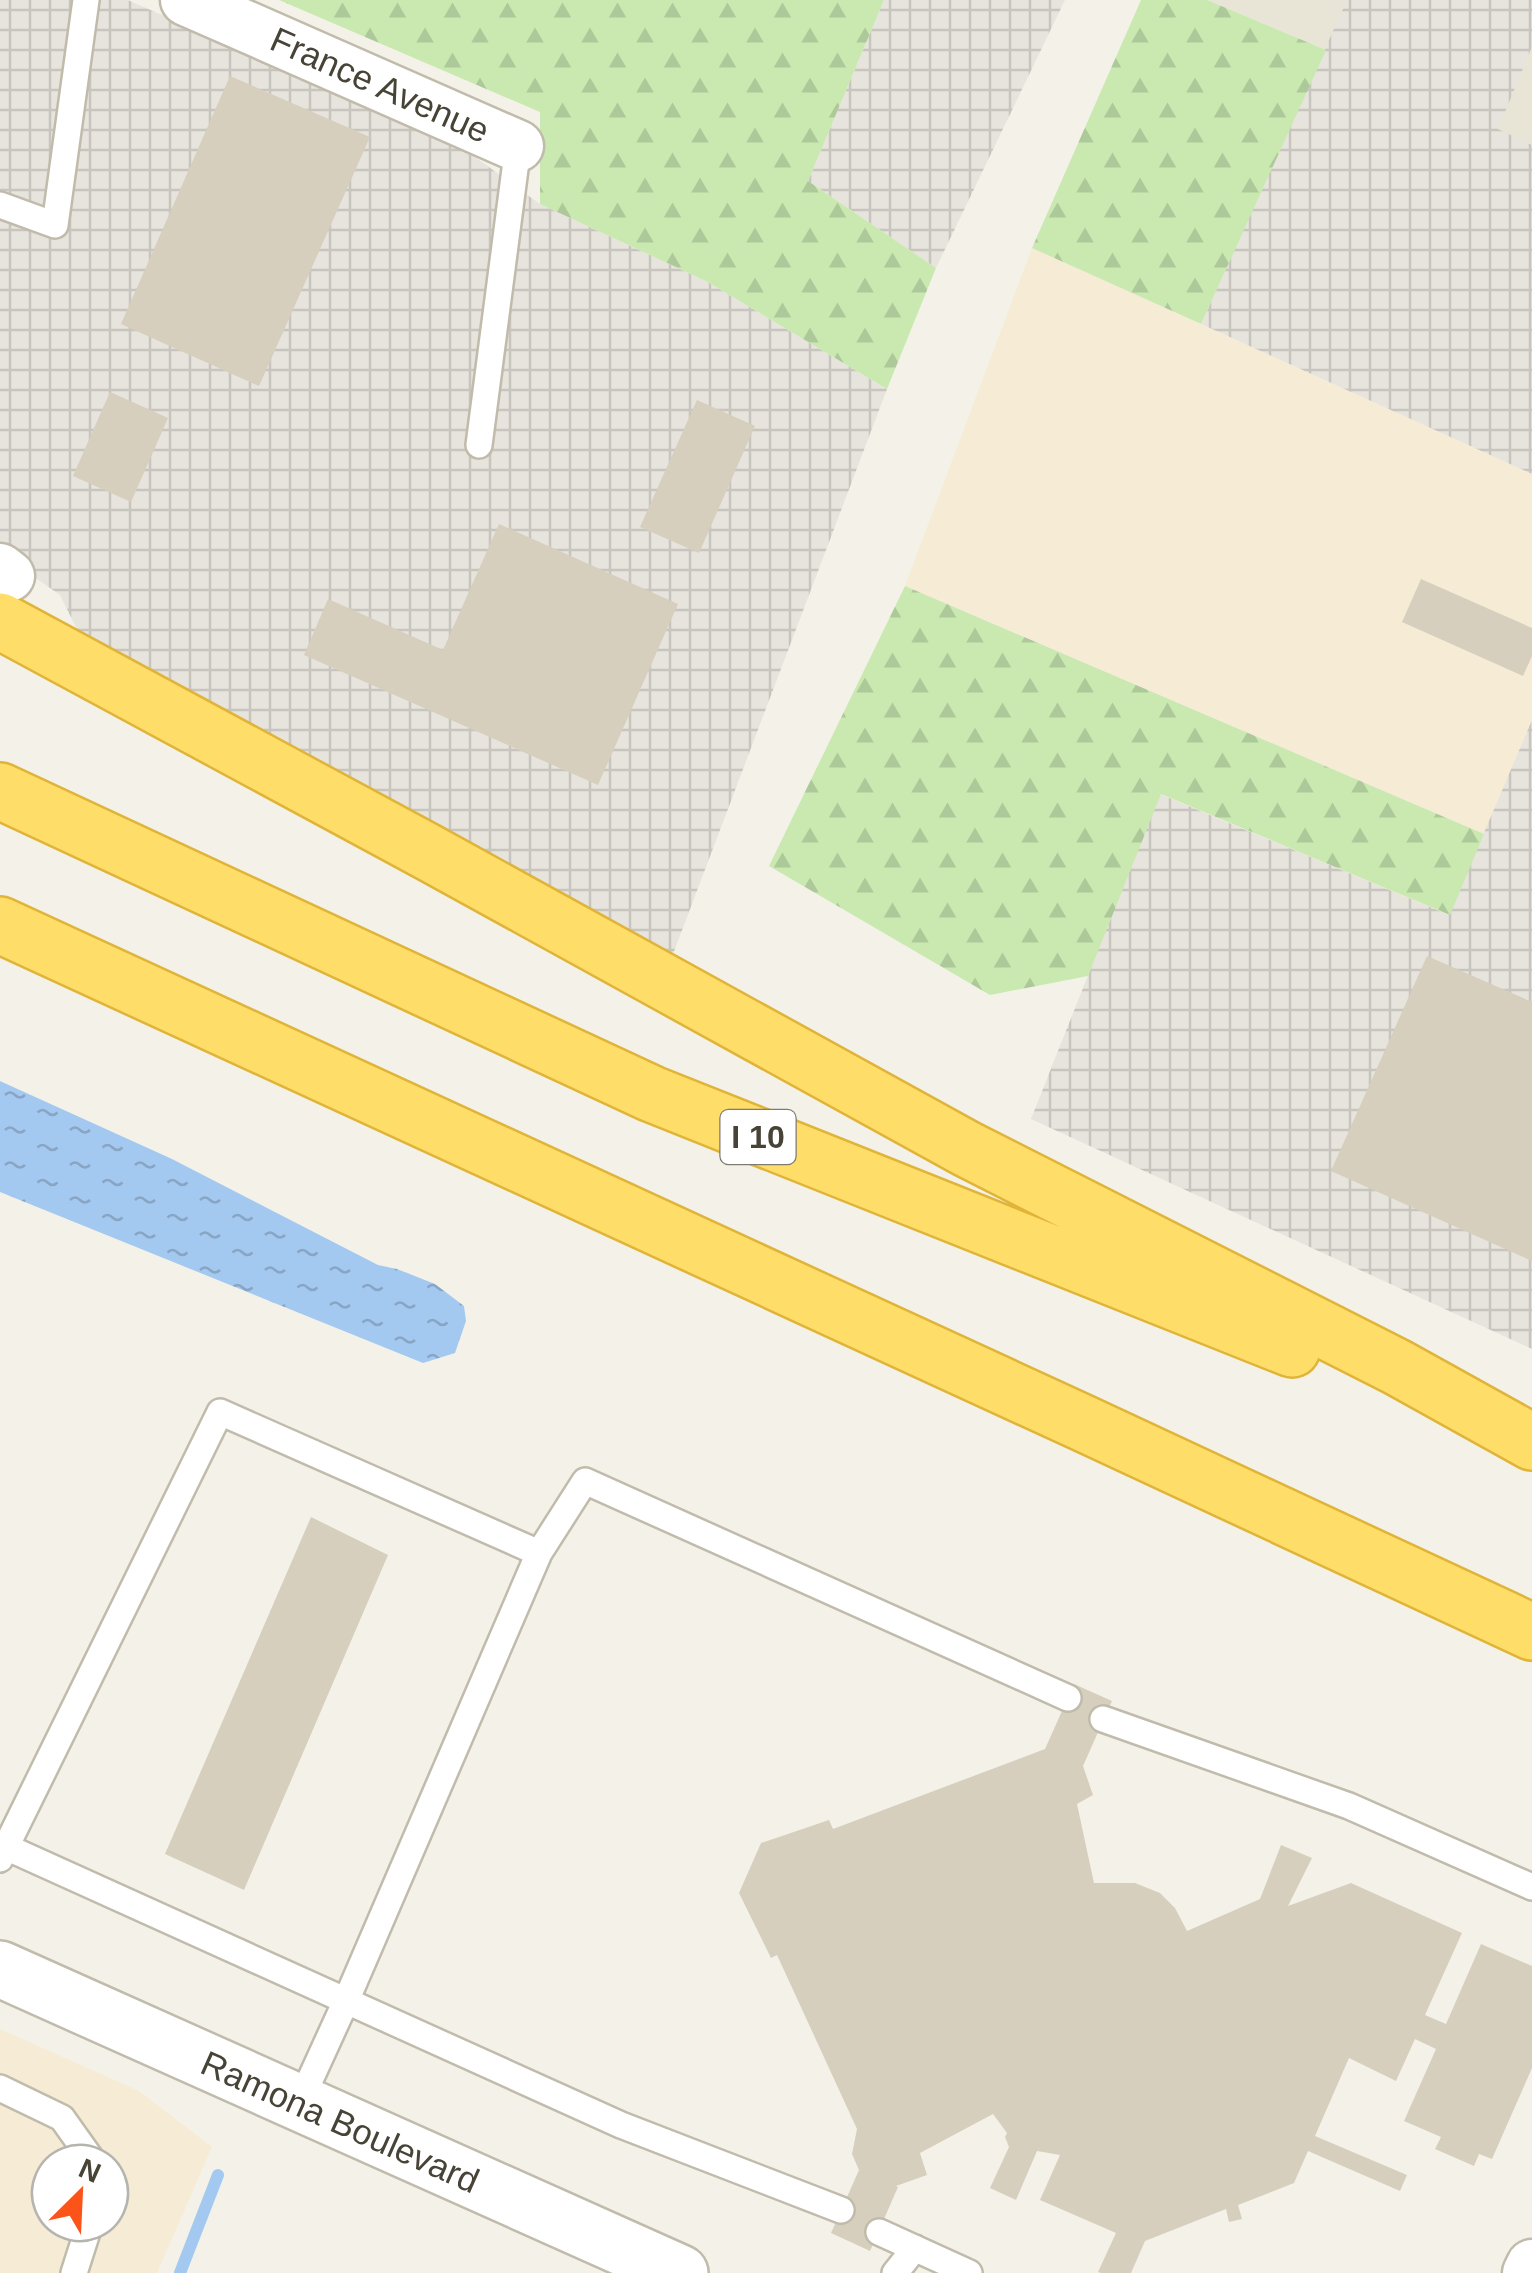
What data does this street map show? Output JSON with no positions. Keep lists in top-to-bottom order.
{
  "streets": {
    "highway": ["I 10"],
    "street": ["France Avenue", "Ramona Boulevard"]
  },
  "north": "top right"
}
